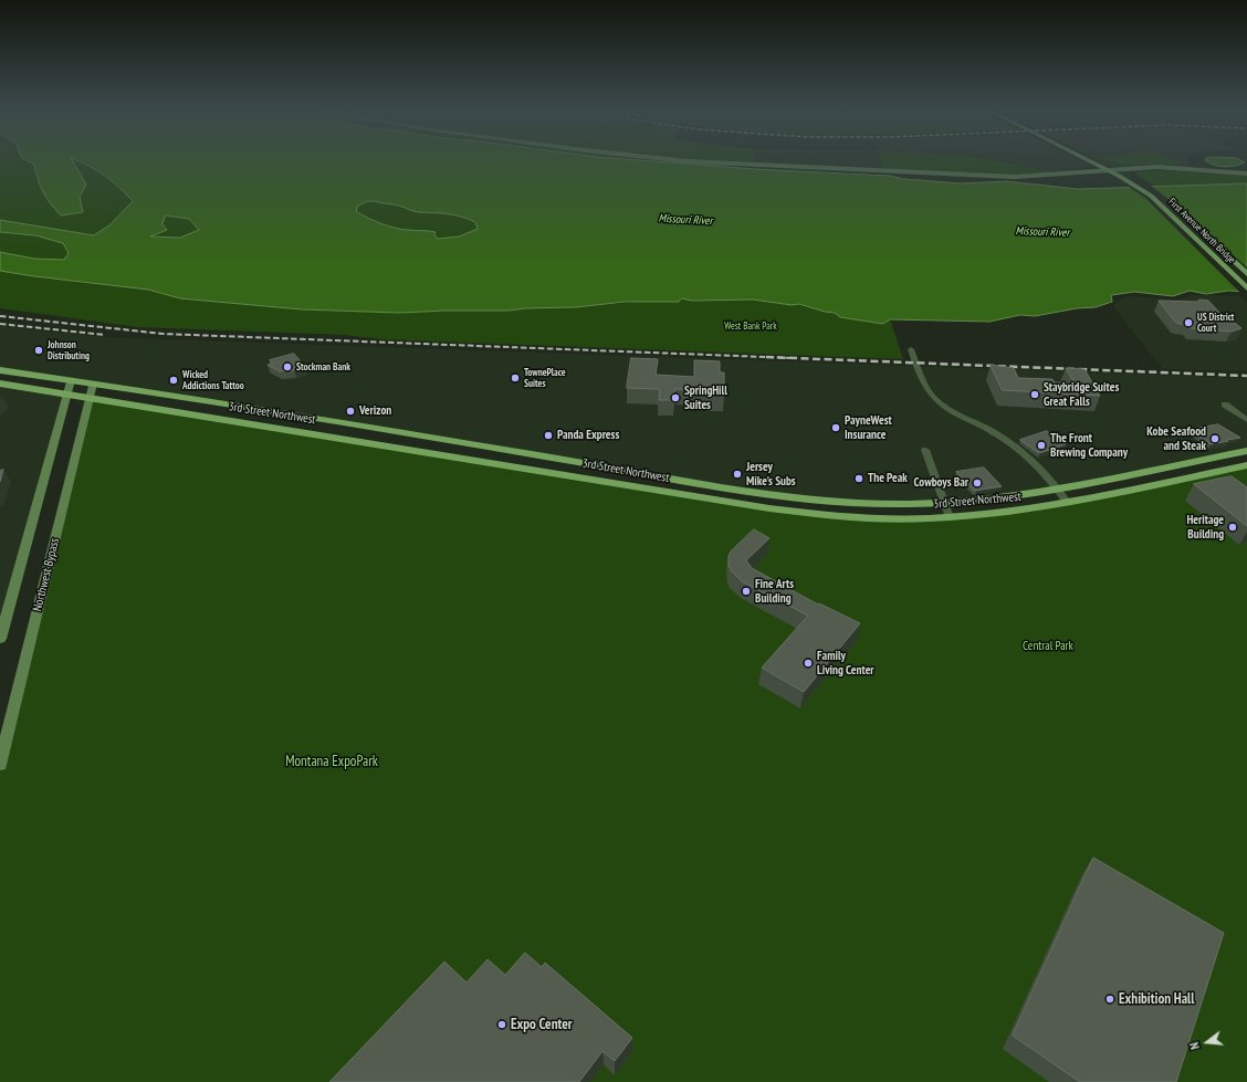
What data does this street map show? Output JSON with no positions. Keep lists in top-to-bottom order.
{
  "streets": {
    "highway": ["3rd Street Northwest"],
    "main road": ["First Avenue North Bridge", "Northwest Bypass"]
  },
  "crossings": [
    ["3rd Street Northwest", "Northwest Bypass"]
  ],
  "water": ["Missouri River"],
  "parks": ["West Bank Park", "Central Park", "Montana ExpoPark"],
  "places": [
    "US District Court",
    "Johnson Distributing",
    "Stockman Bank",
    "TownePlace Suites",
    "Wicked Addictions Tattoo",
    "Staybridge Suites Great Falls",
    "SpringHill Suites",
    "Verizon",
    "PayneWest Insurance",
    "Panda Express",
    "Kobe Seafood and Steak",
    "The Front Brewing Company",
    "Jersey Mike's Subs",
    "The Peak",
    "Cowboys Bar",
    "Heritage Building",
    "Fine Arts Building",
    "Family Living Center",
    "Exhibition Hall",
    "Expo Center"
  ],
  "north": "left"
}
